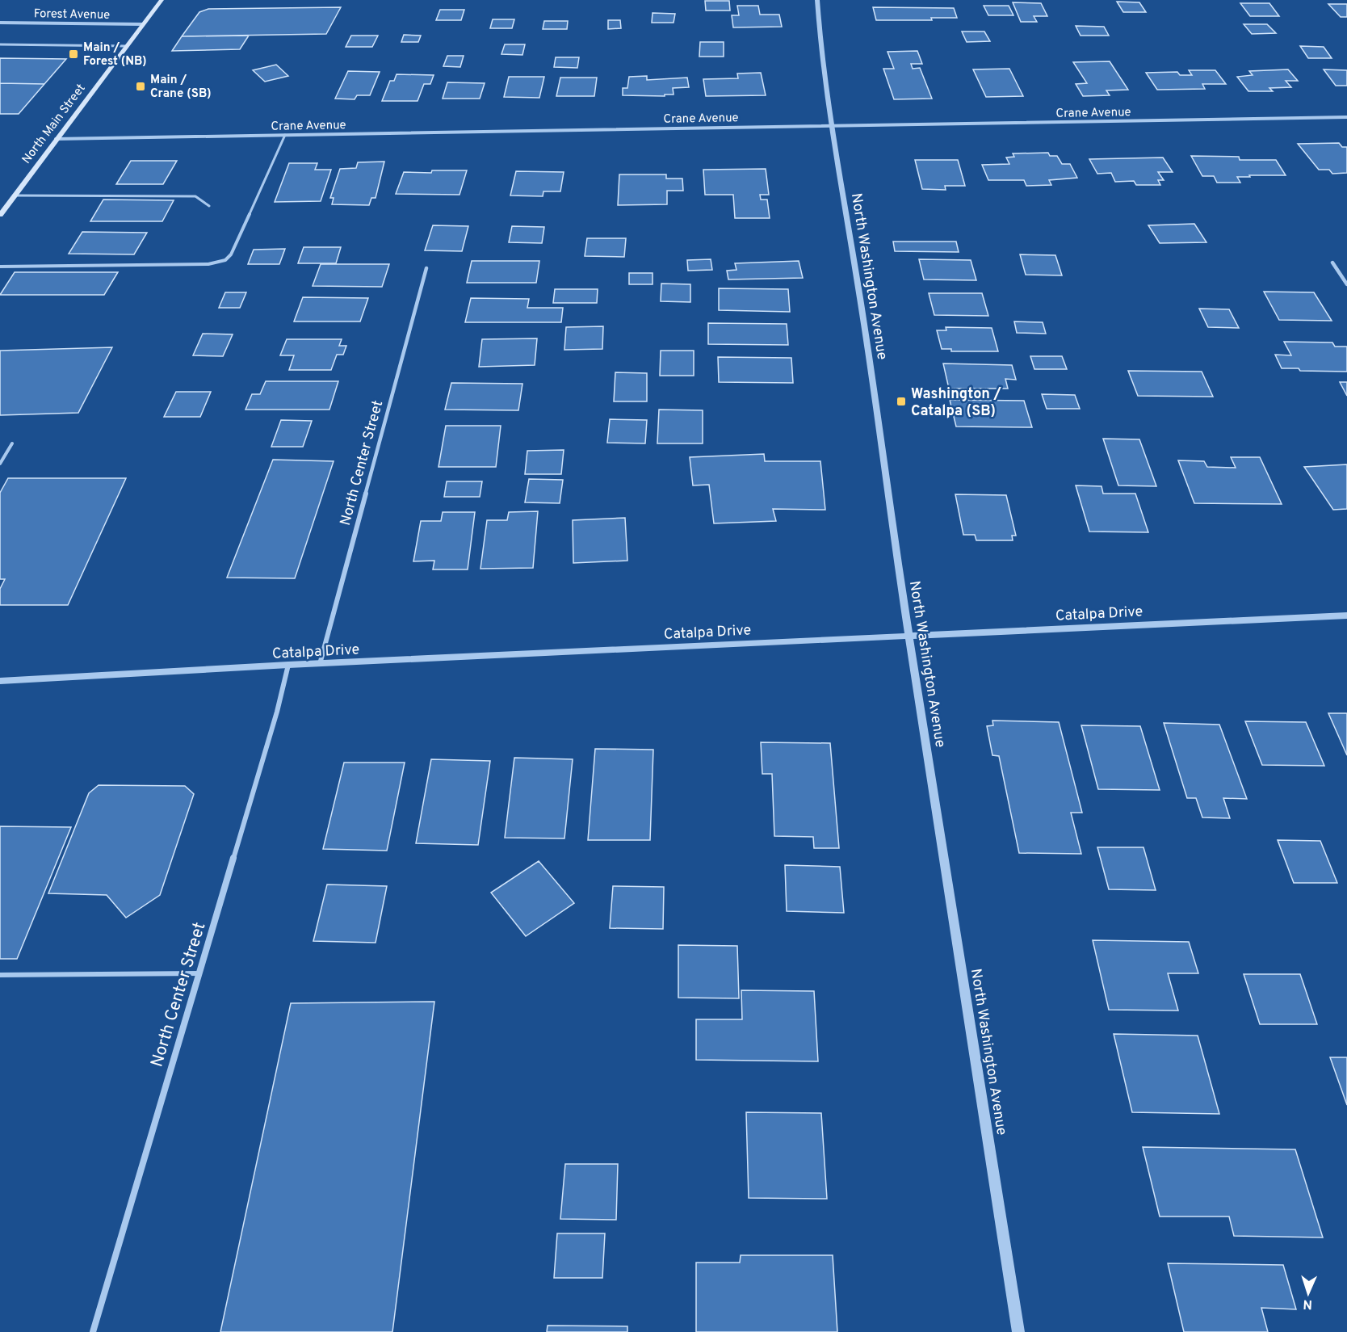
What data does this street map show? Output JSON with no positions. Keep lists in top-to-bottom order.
{
  "streets": {
    "main road": ["North Main Street"],
    "street": [
      "Forest Avenue",
      "Crane Avenue",
      "North Washington Avenue",
      "North Center Street",
      "Catalpa Drive"
    ]
  },
  "crossings": [
    ["Forest Avenue", "North Main Street"],
    ["Crane Avenue", "North Main Street"],
    ["Crane Avenue", "North Washington Avenue"],
    ["North Washington Avenue", "Catalpa Drive"],
    ["North Center Street", "Catalpa Drive"]
  ],
  "places": {
    "transit": ["Main / Forest (NB)", "Main / Crane (SB)", "Washington / Catalpa (SB)"]
  },
  "north": "bottom"
}
